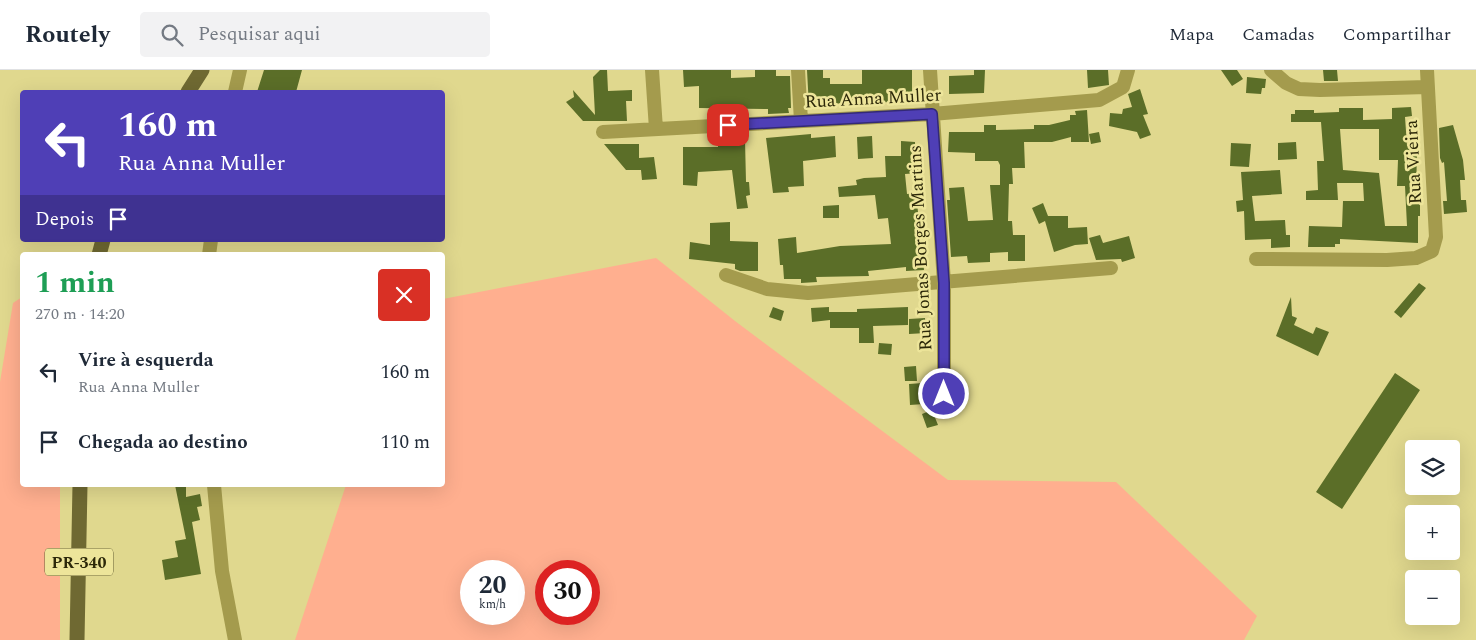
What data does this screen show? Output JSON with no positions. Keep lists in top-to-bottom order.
{
  "streets": {
    "main road": ["PR-340"],
    "street": ["Rua Anna Muller", "Rua Vieira", "Rua Jonas Borges Martins"]
  },
  "crossings": [
    ["Rua Anna Muller", "Rua Jonas Borges Martins"]
  ],
  "page": {
    "header": "Routely",
    "search": "Pesquisar aqui",
    "nav": ["Mapa", "Camadas", "Compartilhar"],
    "turn": ["160 m", "Rua Anna Muller"],
    "then": "Depois",
    "heading": ["1 min", "270 m · 14:20"],
    "list": [
      {
        "name": "Vire à esquerda",
        "note": "Rua Anna Muller",
        "value": "160 m"
      },
      {
        "name": "Chegada ao destino",
        "value": "110 m"
      }
    ],
    "map_buttons": ["+", "−"],
    "speed": "20 km/h",
    "limit": "30"
  }
}
